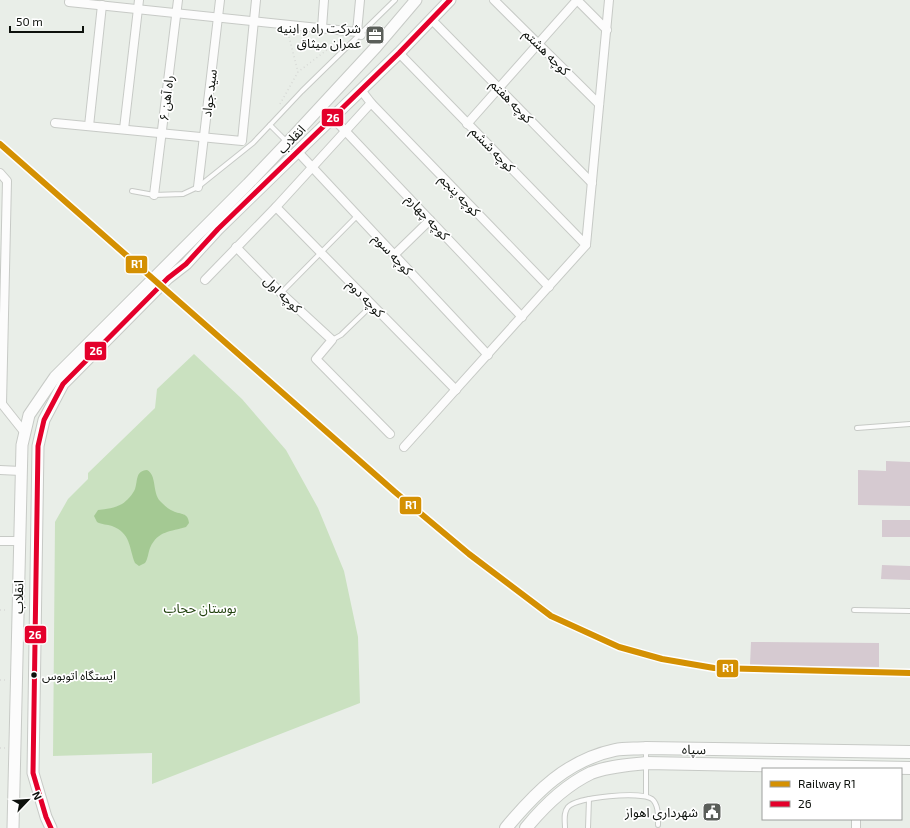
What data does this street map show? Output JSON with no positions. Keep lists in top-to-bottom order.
{
  "streets": {
    "main road": ["انقلاب", "سپاه"],
    "street": [
      "کوچه هشتم",
      "سید جواد",
      "راه آهن ۶",
      "کوچه هفتم",
      "کوچه ششم",
      "کوچه پنجم",
      "کوچه چهارم",
      "کوچه سوم",
      "کوچه اول",
      "کوچه دوم"
    ]
  },
  "crossings": [
    ["کوچه هفتم", "انقلاب"],
    ["انقلاب", "کوچه ششم"],
    ["انقلاب", "کوچه پنجم"],
    ["انقلاب", "کوچه چهارم"],
    ["انقلاب", "کوچه سوم"]
  ],
  "parks": ["بوستان حجاب"],
  "places": {
    "office": ["شرکت راه و ابنیه عمران میثاق"],
    "other": ["ایستگاه اتوبوس"],
    "public building": ["شهرداری اهواز"]
  },
  "lines": ["transit line 26", "rail line R1"],
  "legend": ["Railway R1", "26"],
  "scale_bar": "50 m",
  "north": "top right"
}
